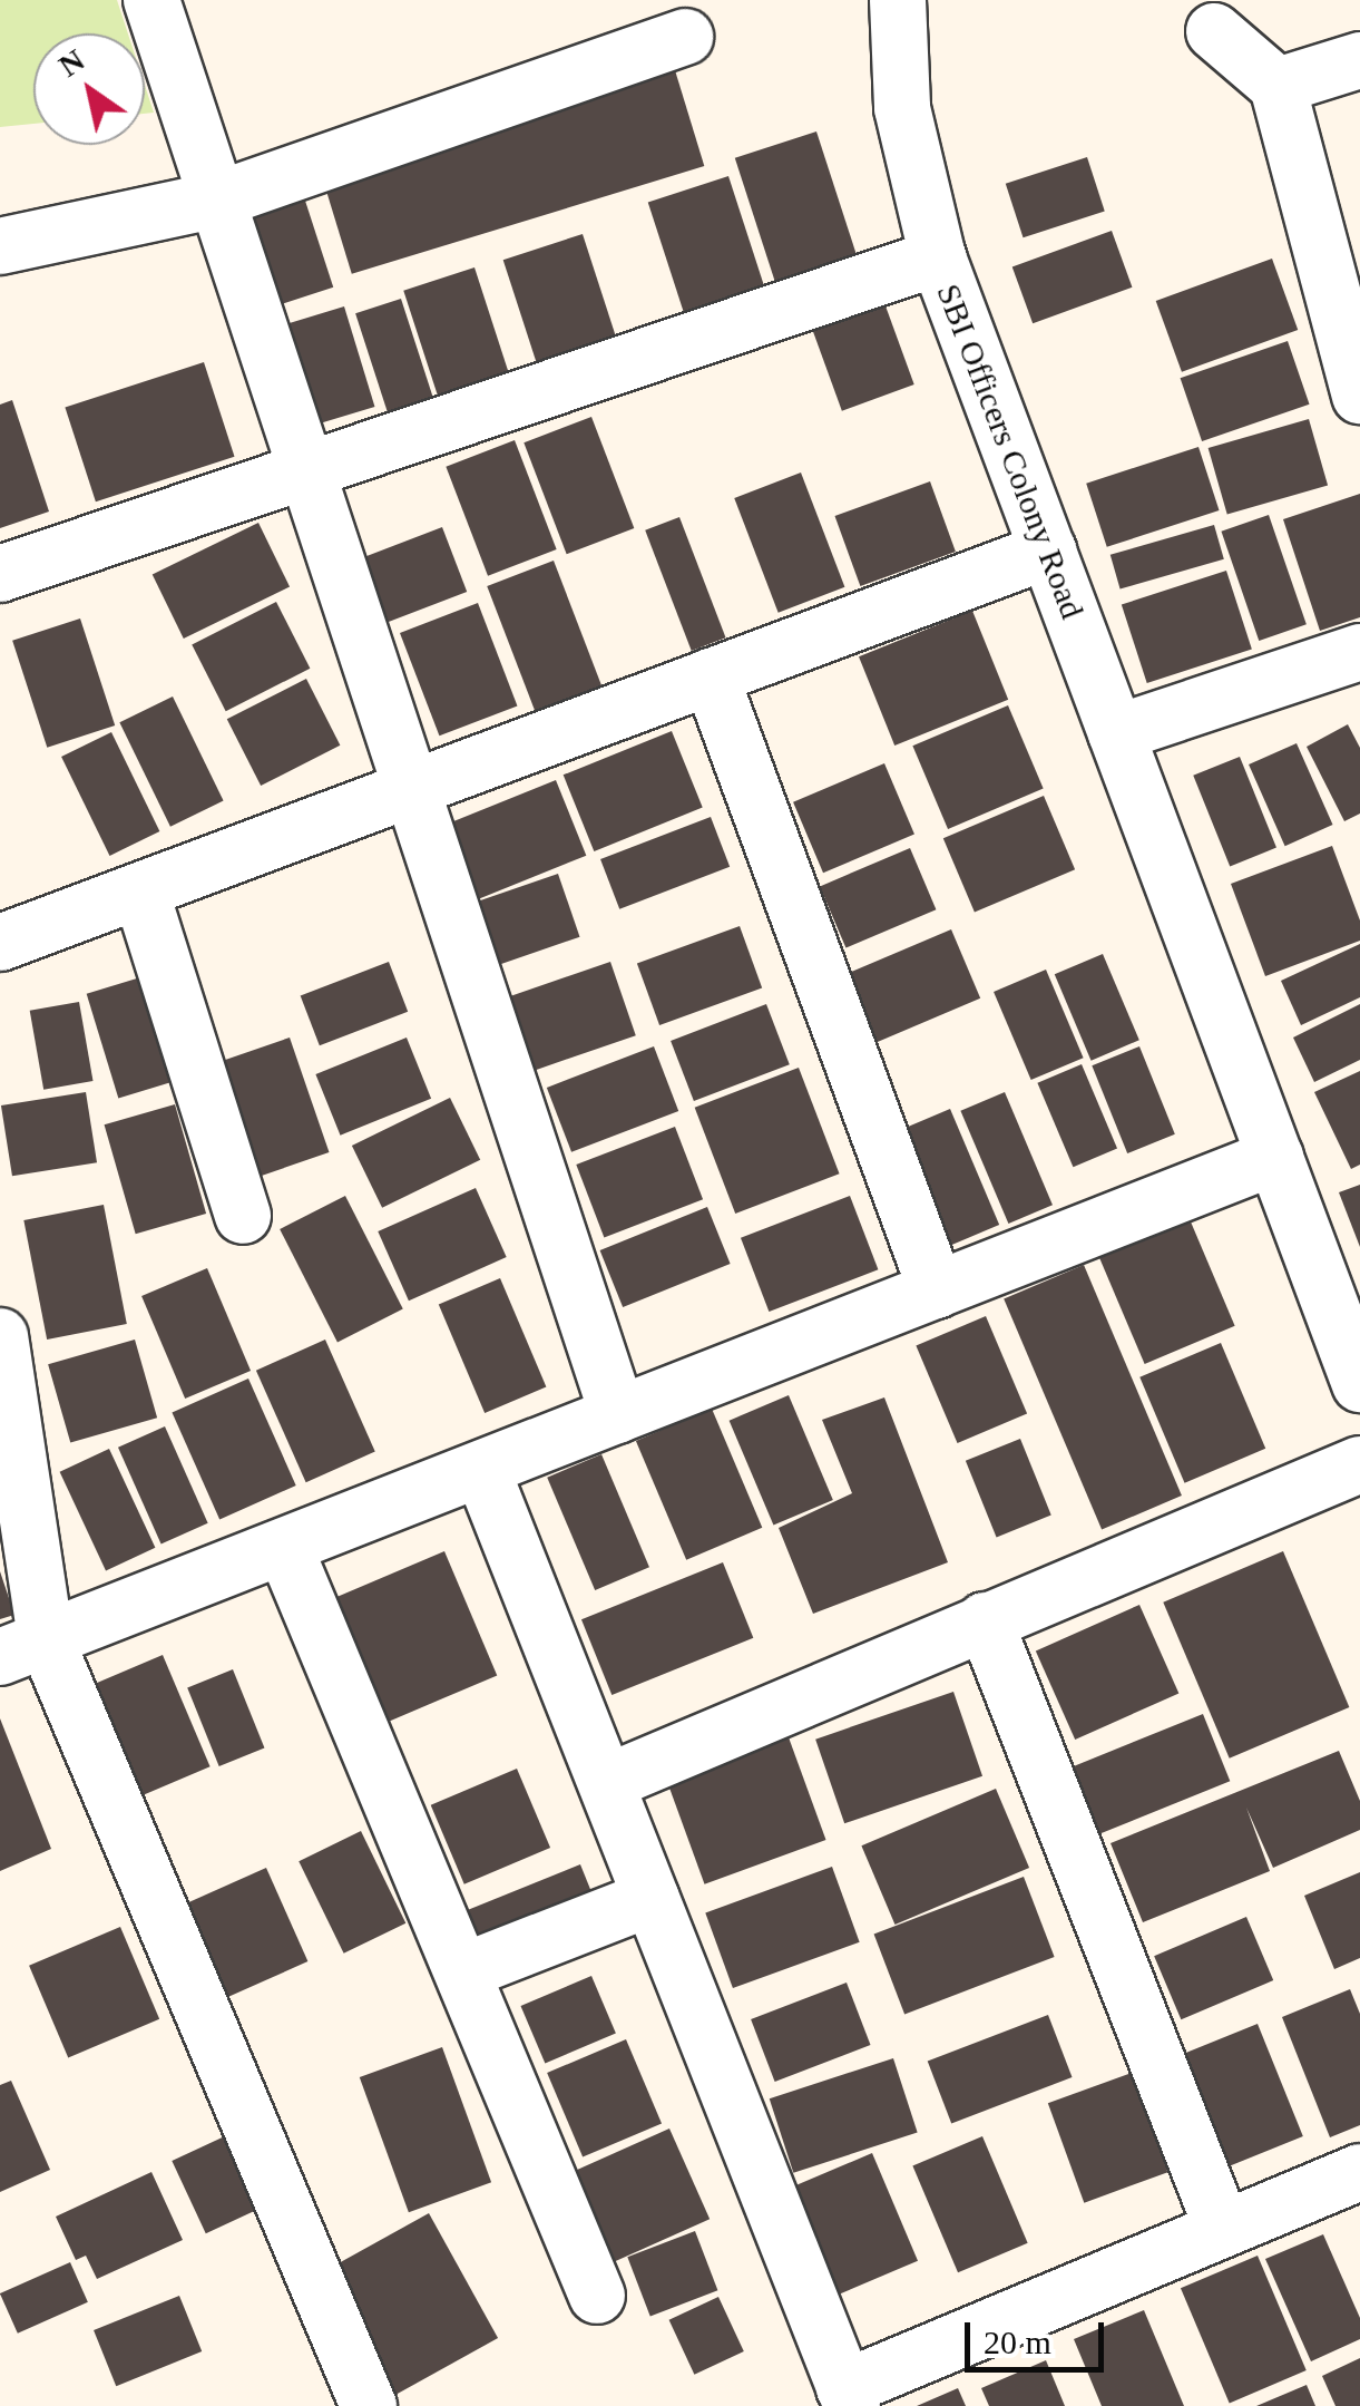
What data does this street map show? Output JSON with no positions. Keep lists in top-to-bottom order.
{
  "streets": {
    "street": ["SBI Officers Colony Road"]
  },
  "scale_bar": "20 m",
  "north": "top left"
}
